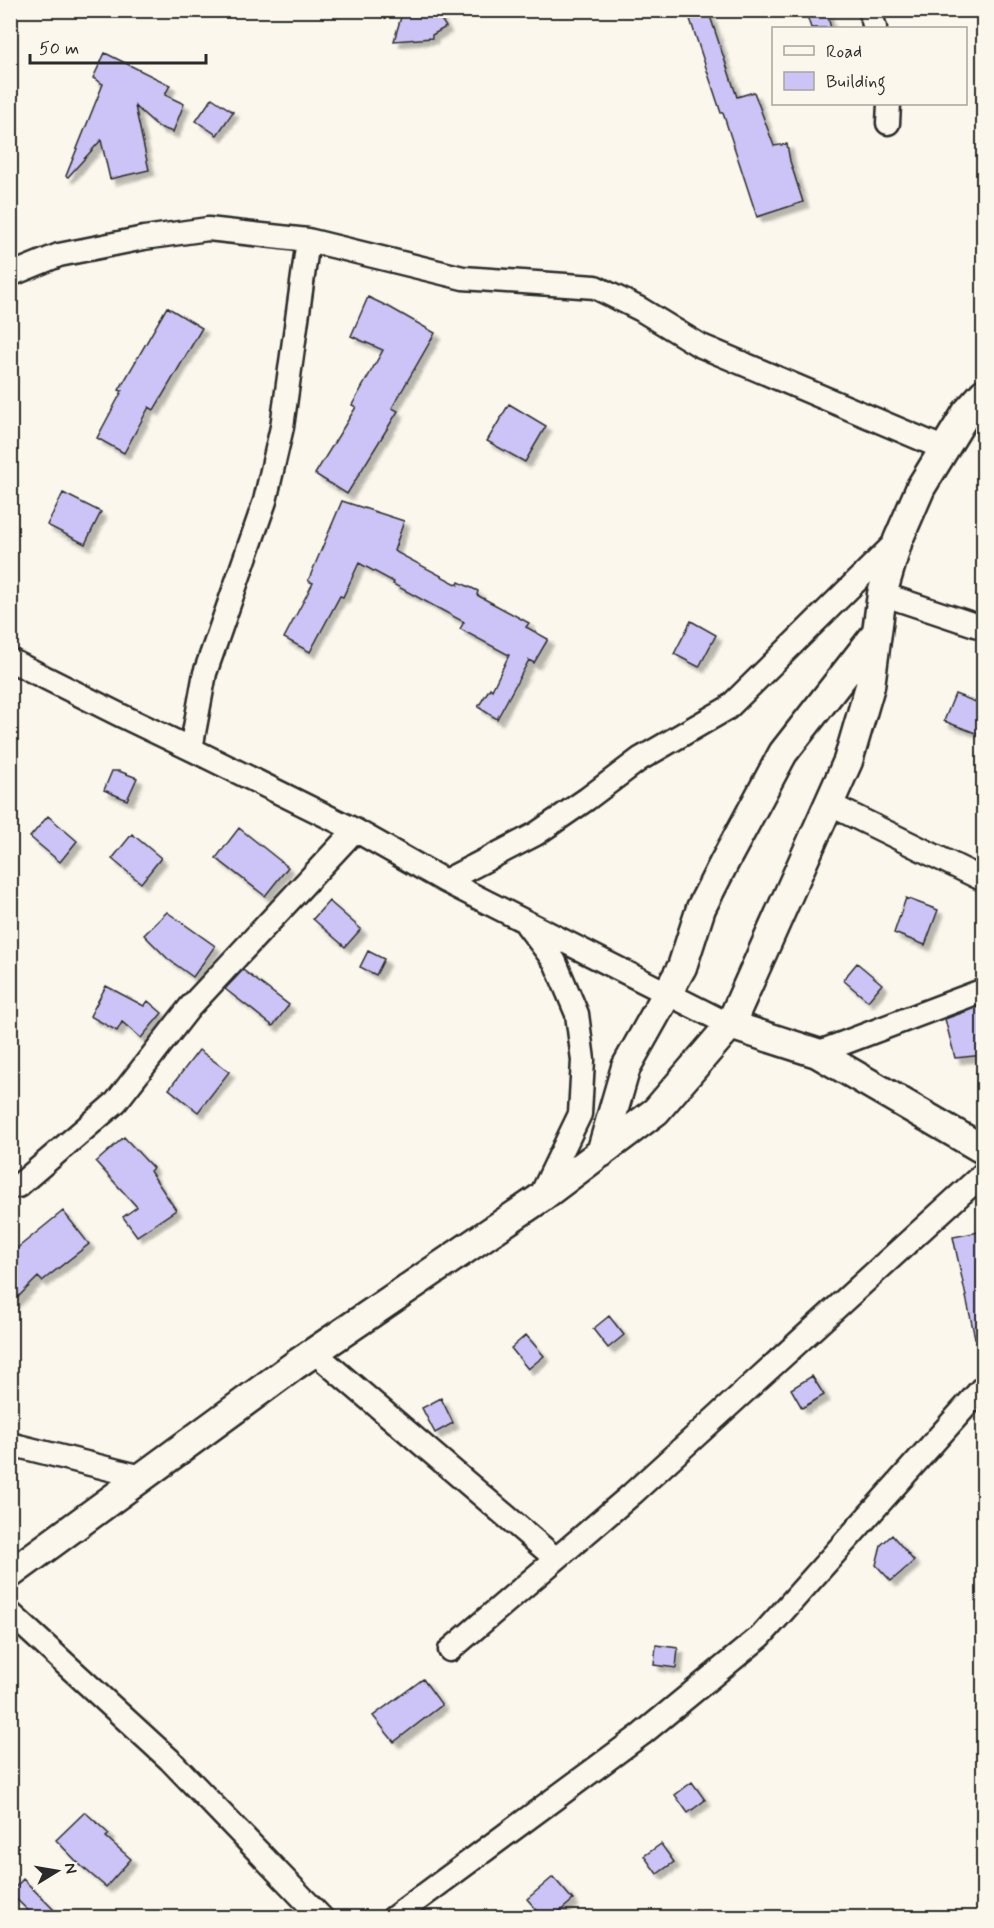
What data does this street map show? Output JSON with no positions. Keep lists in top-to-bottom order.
{
  "legend": ["Road", "Building"],
  "scale_bar": "50 m",
  "north": "right"
}
